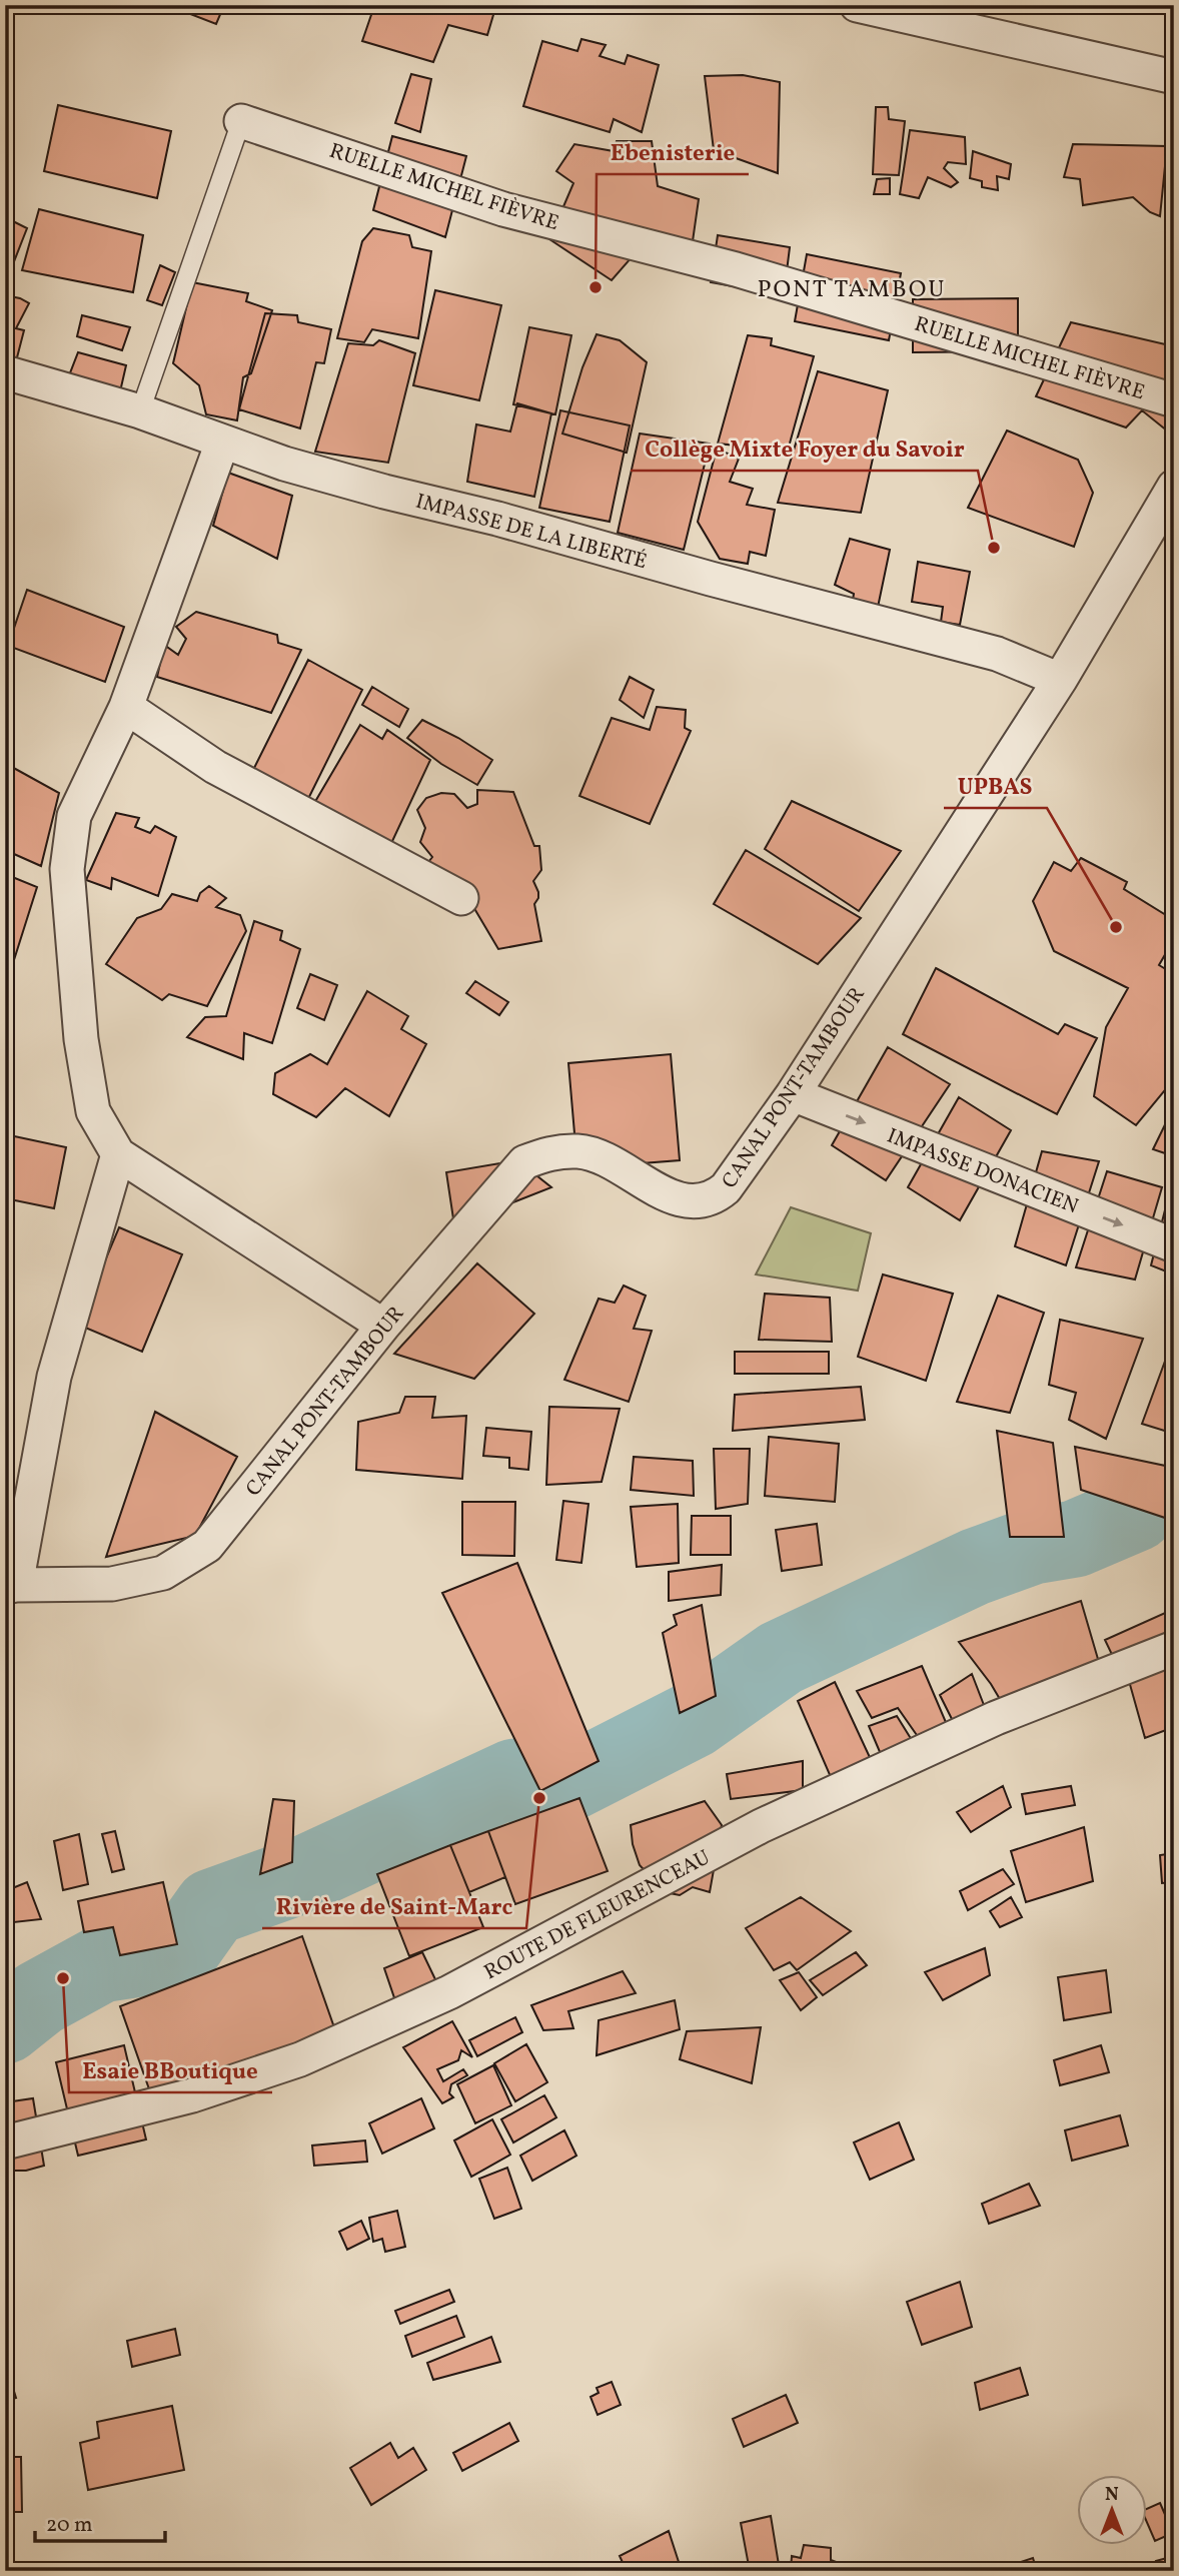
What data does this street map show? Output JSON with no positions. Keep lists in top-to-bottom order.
{
  "streets": {
    "street": [
      "RUELLE MICHEL FIÈVRE",
      "IMPASSE DE LA LIBERTÉ",
      "CANAL PONT-TAMBOUR",
      "IMPASSE DONACIEN",
      "ROUTE DE FLEURENCEAU"
    ]
  },
  "crossings": [
    ["IMPASSE DE LA LIBERTÉ", "CANAL PONT-TAMBOUR"],
    ["CANAL PONT-TAMBOUR", "IMPASSE DONACIEN"]
  ],
  "one_way": ["IMPASSE DONACIEN"],
  "districts": ["PONT TAMBOU"],
  "places": [
    "Ebenisterie",
    "Collège Mixte Foyer du Savoir",
    "UPBAS",
    "Rivière de Saint-Marc",
    "Esaie BBoutique"
  ],
  "scale_bar": "20 m",
  "north": "top"
}
